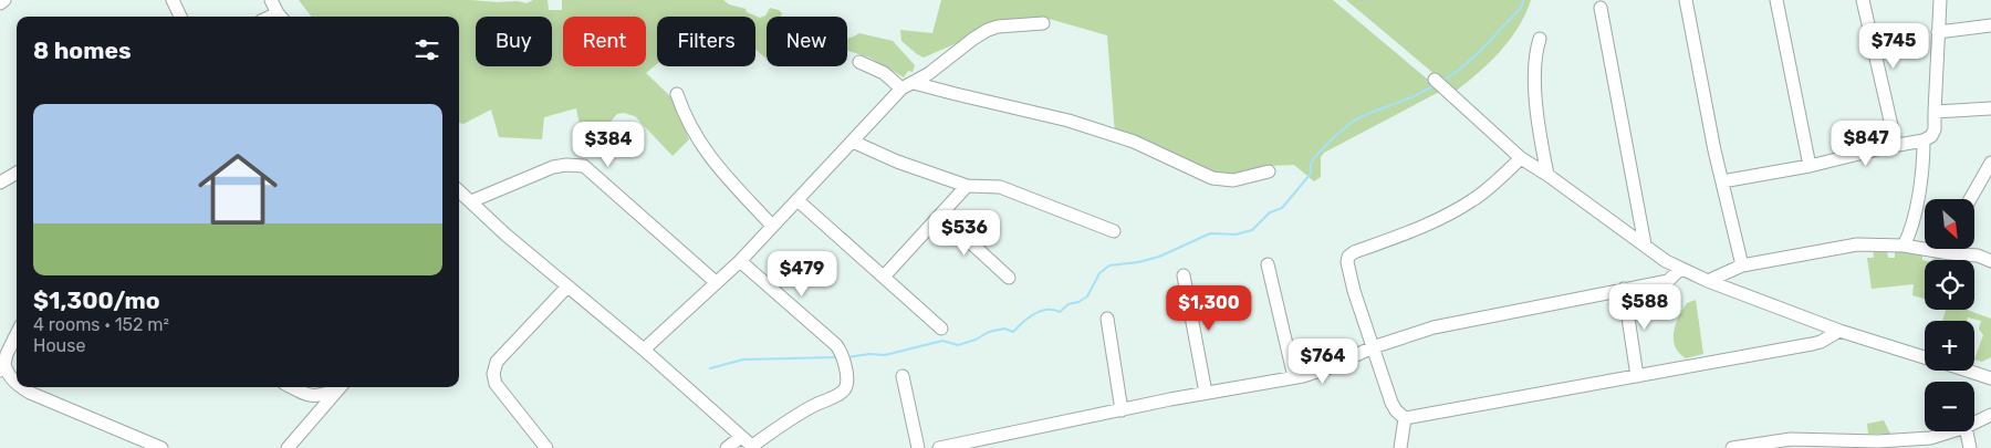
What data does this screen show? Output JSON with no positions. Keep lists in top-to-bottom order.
{
  "north": "bottom right",
  "page": {
    "chip": [
      "Buy",
      "Rent",
      "Filters",
      "New"
    ],
    "heading": "8 homes",
    "price": [
      "$745",
      "$847",
      "$384",
      "$536",
      "$479",
      "$588",
      "$1,300",
      "$764"
    ],
    "list": [
      {
        "name": "$1,300/mo",
        "note": "4 rooms · 152 m² · House"
      }
    ],
    "map_buttons": ["+", "−"]
  }
}
